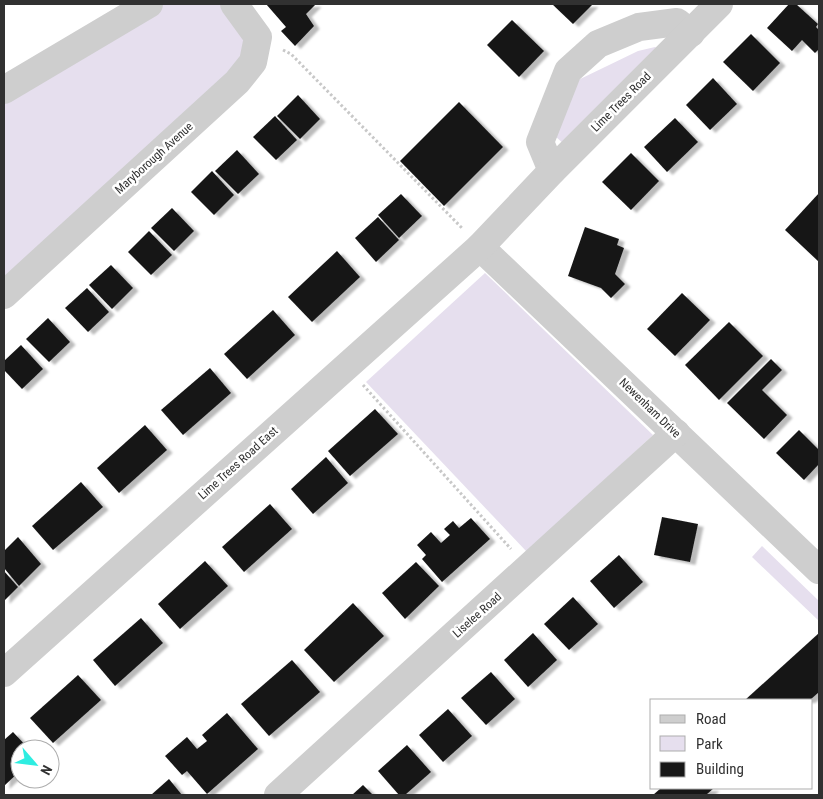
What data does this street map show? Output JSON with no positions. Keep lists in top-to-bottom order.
{
  "streets": {
    "street": [
      "Lime Trees Road",
      "Maryborough Avenue",
      "Newenham Drive",
      "Lime Trees Road East",
      "Liselee Road"
    ]
  },
  "crossings": [
    ["Lime Trees Road", "Newenham Drive"],
    ["Lime Trees Road", "Lime Trees Road East"],
    ["Newenham Drive", "Lime Trees Road East"],
    ["Newenham Drive", "Liselee Road"]
  ],
  "legend": ["Road", "Park", "Building"],
  "north": "bottom right"
}
